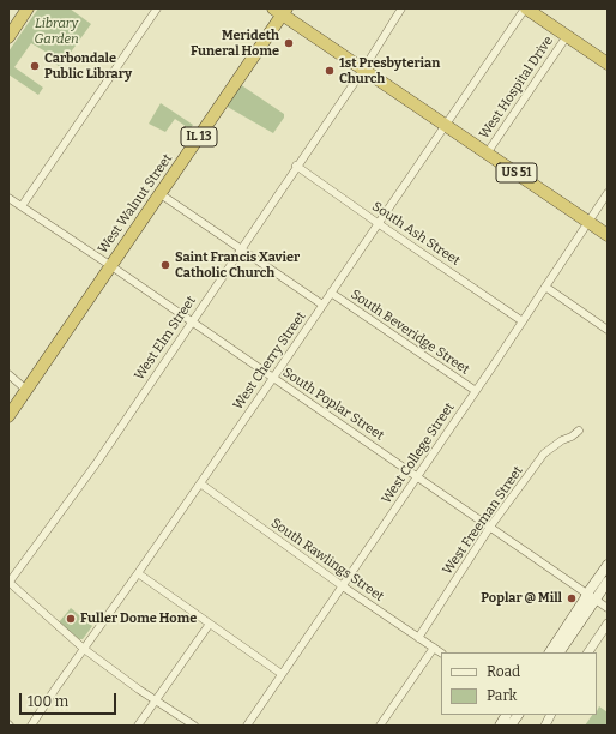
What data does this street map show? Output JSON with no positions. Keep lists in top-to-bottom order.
{
  "streets": {
    "highway": ["IL 13", "US 51", "West Walnut Street"],
    "street": [
      "West Hospital Drive",
      "South Ash Street",
      "South Beveridge Street",
      "West Elm Street",
      "West Cherry Street",
      "South Poplar Street",
      "West College Street",
      "West Freeman Street",
      "South Rawlings Street"
    ]
  },
  "crossings": [
    ["West Hospital Drive", "US 51"],
    ["US 51", "West Walnut Street"],
    ["US 51", "West Elm Street"],
    ["US 51", "West Cherry Street"],
    ["US 51", "West College Street"],
    ["West Walnut Street", "South Poplar Street"],
    ["South Ash Street", "West Elm Street"],
    ["South Ash Street", "West Cherry Street"],
    ["South Ash Street", "West College Street"],
    ["South Beveridge Street", "West Cherry Street"],
    ["South Beveridge Street", "West College Street"],
    ["West Elm Street", "South Poplar Street"],
    ["West Cherry Street", "South Poplar Street"],
    ["West Cherry Street", "South Rawlings Street"],
    ["South Poplar Street", "West College Street"],
    ["South Poplar Street", "West Freeman Street"],
    ["West College Street", "South Rawlings Street"],
    ["West Freeman Street", "South Rawlings Street"]
  ],
  "parks": ["Library Garden"],
  "places": [
    "Merideth Funeral Home",
    "Carbondale Public Library",
    "1st Presbyterian Church",
    "Saint Francis Xavier Catholic Church",
    "Poplar @ Mill",
    "Fuller Dome Home"
  ],
  "legend": ["Road", "Park"],
  "scale_bar": "100 m"
}
